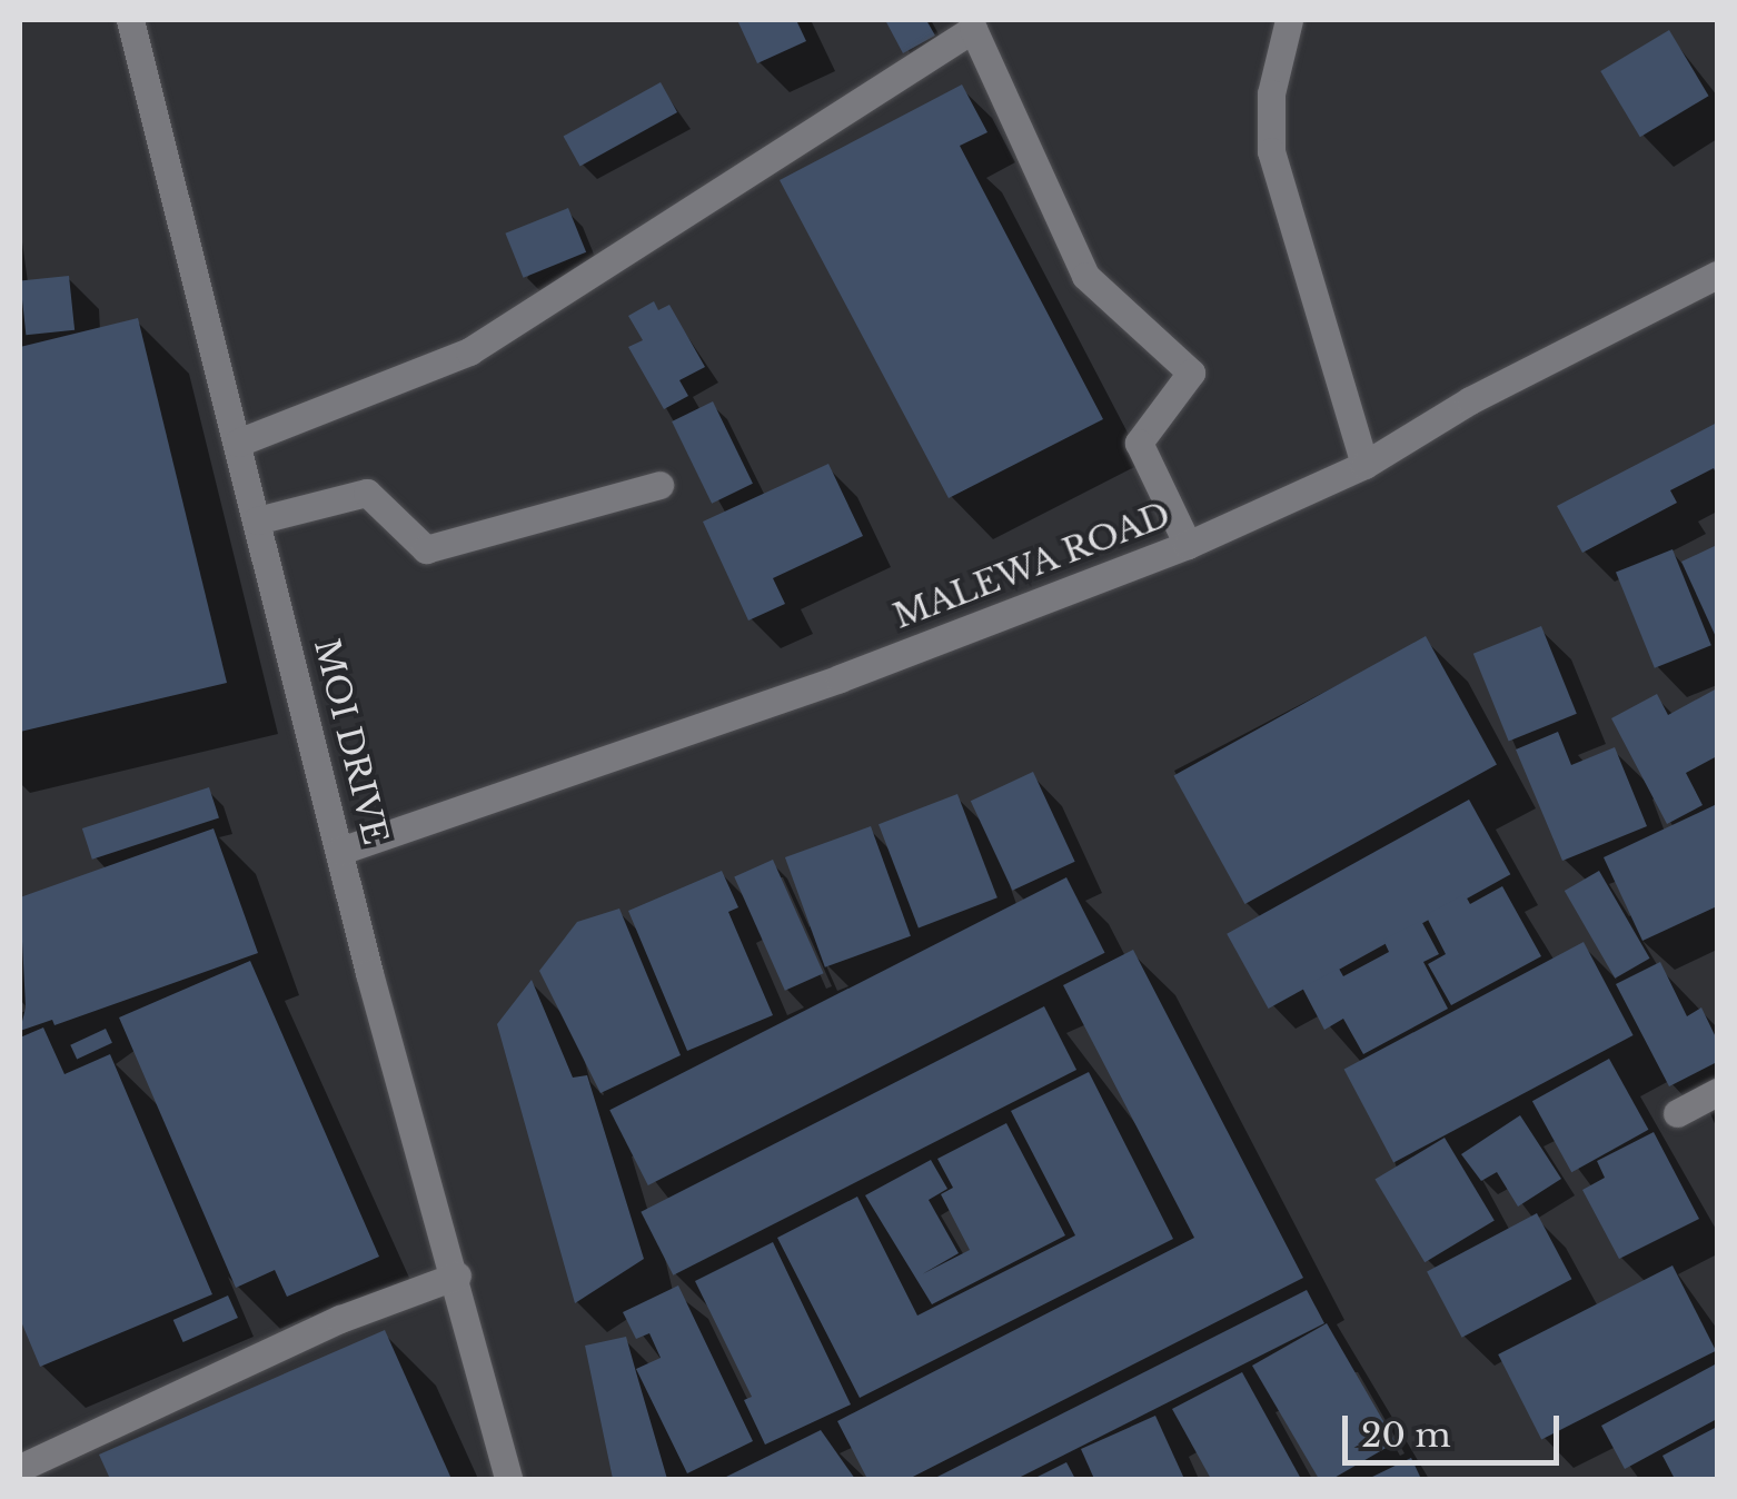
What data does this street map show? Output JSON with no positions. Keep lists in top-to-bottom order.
{
  "streets": {
    "street": ["MALEWA ROAD", "MOI DRIVE"]
  },
  "crossings": [
    ["MALEWA ROAD", "MOI DRIVE"]
  ],
  "scale_bar": "20 m"
}
